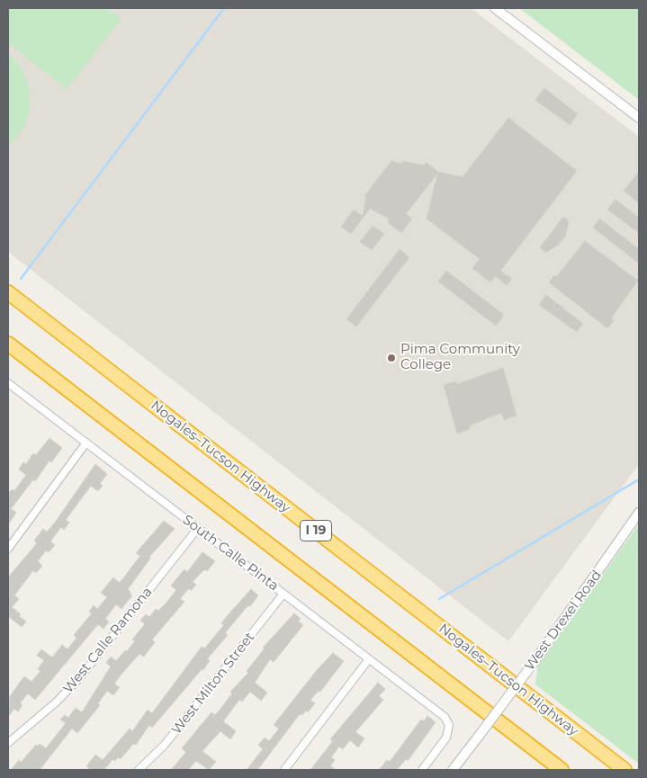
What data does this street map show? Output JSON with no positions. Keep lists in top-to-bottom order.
{
  "streets": {
    "highway": ["Nogales–Tucson Highway", "I 19"],
    "street": [
      "South Calle Pinta",
      "West Drexel Road",
      "West Calle Ramona",
      "West Milton Street"
    ]
  },
  "crossings": [
    ["South Calle Pinta", "West Calle Ramona"],
    ["South Calle Pinta", "West Milton Street"]
  ],
  "places": ["Pima Community College"]
}
